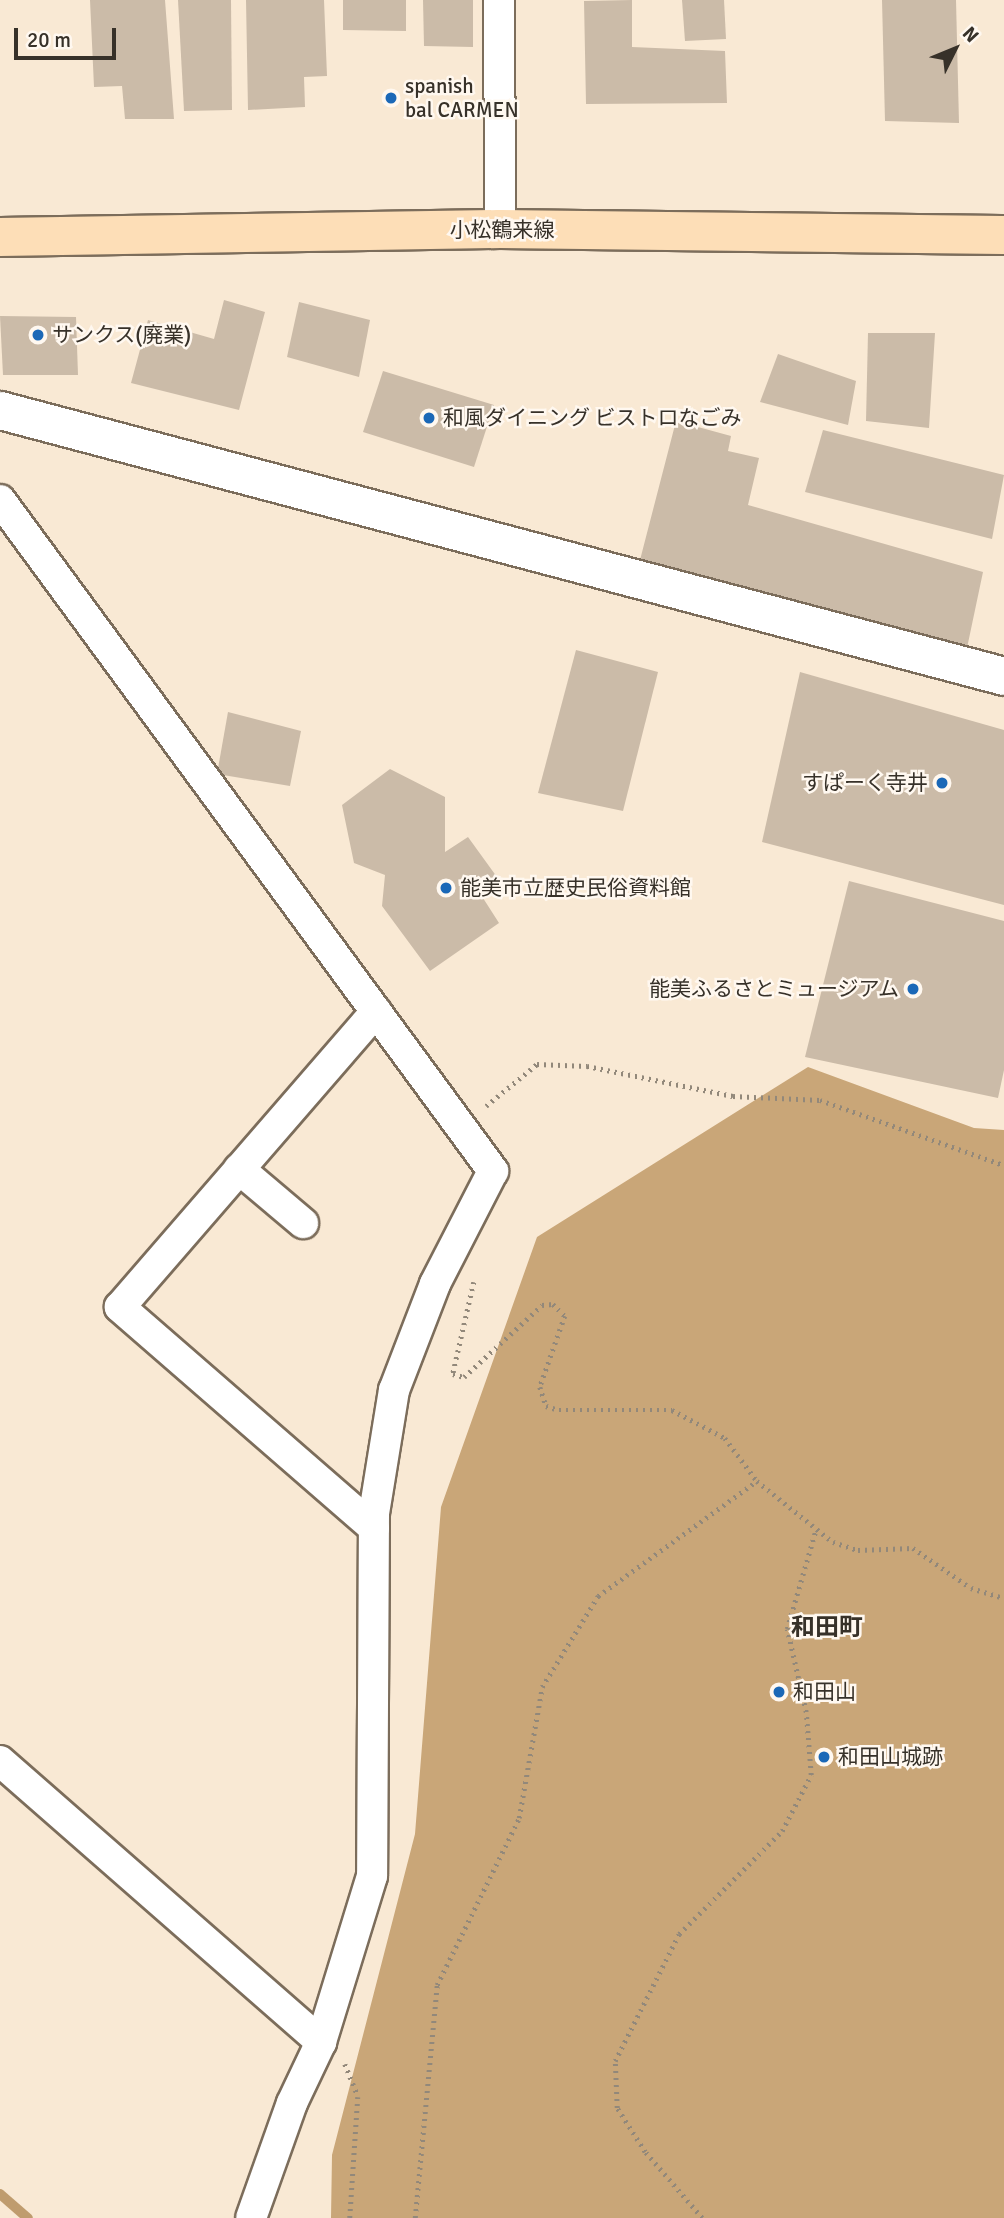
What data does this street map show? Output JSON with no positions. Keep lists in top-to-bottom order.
{
  "streets": {
    "main road": ["小松鶴来線"]
  },
  "districts": ["和田町"],
  "places": [
    "spanish bal CARMEN",
    "サンクス(廃業)",
    "和風ダイニング ビストロなごみ",
    "すぱーく寺井",
    "能美市立歴史民俗資料館",
    "能美ふるさとミュージアム",
    "和田山",
    "和田山城跡"
  ],
  "scale_bar": "20 m",
  "north": "top right"
}
